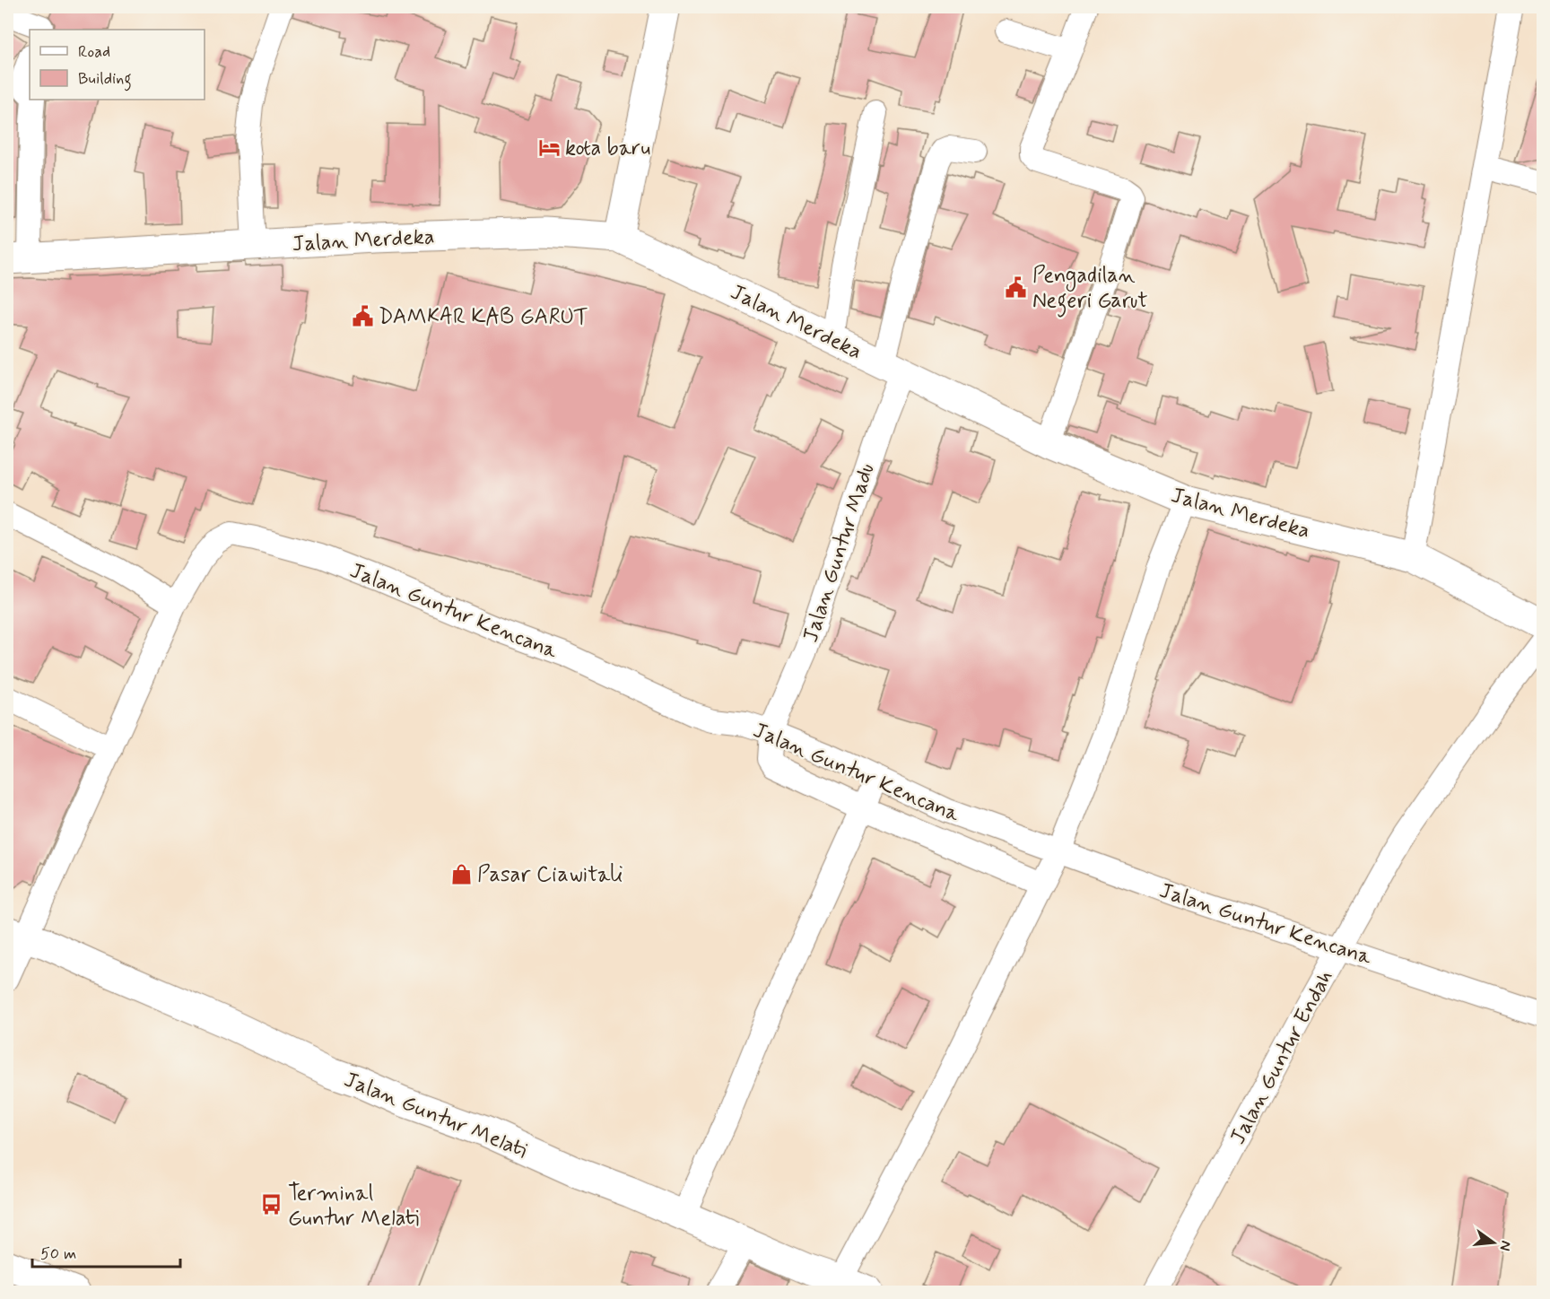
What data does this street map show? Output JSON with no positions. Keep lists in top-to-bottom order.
{
  "streets": {
    "street": [
      "Jalan Merdeka",
      "Jalan Guntur Madu",
      "Jalan Guntur Kencana",
      "Jalan Guntur Endah",
      "Jalan Guntur Melati"
    ]
  },
  "crossings": [
    ["Jalan Merdeka", "Jalan Guntur Madu"],
    ["Jalan Guntur Madu", "Jalan Guntur Kencana"],
    ["Jalan Guntur Kencana", "Jalan Guntur Endah"],
    ["Jalan Guntur Kencana", "Jalan Guntur Melati"]
  ],
  "places": {
    "hotel": ["kota baru"],
    "public building": ["Pengadilan Negeri Garut", "DAMKAR KAB GARUT"],
    "shop": ["Pasar Ciawitali"],
    "bus stop": ["Terminal Guntur Melati"]
  },
  "legend": ["Road", "Building"],
  "scale_bar": "50 m",
  "north": "right"
}
